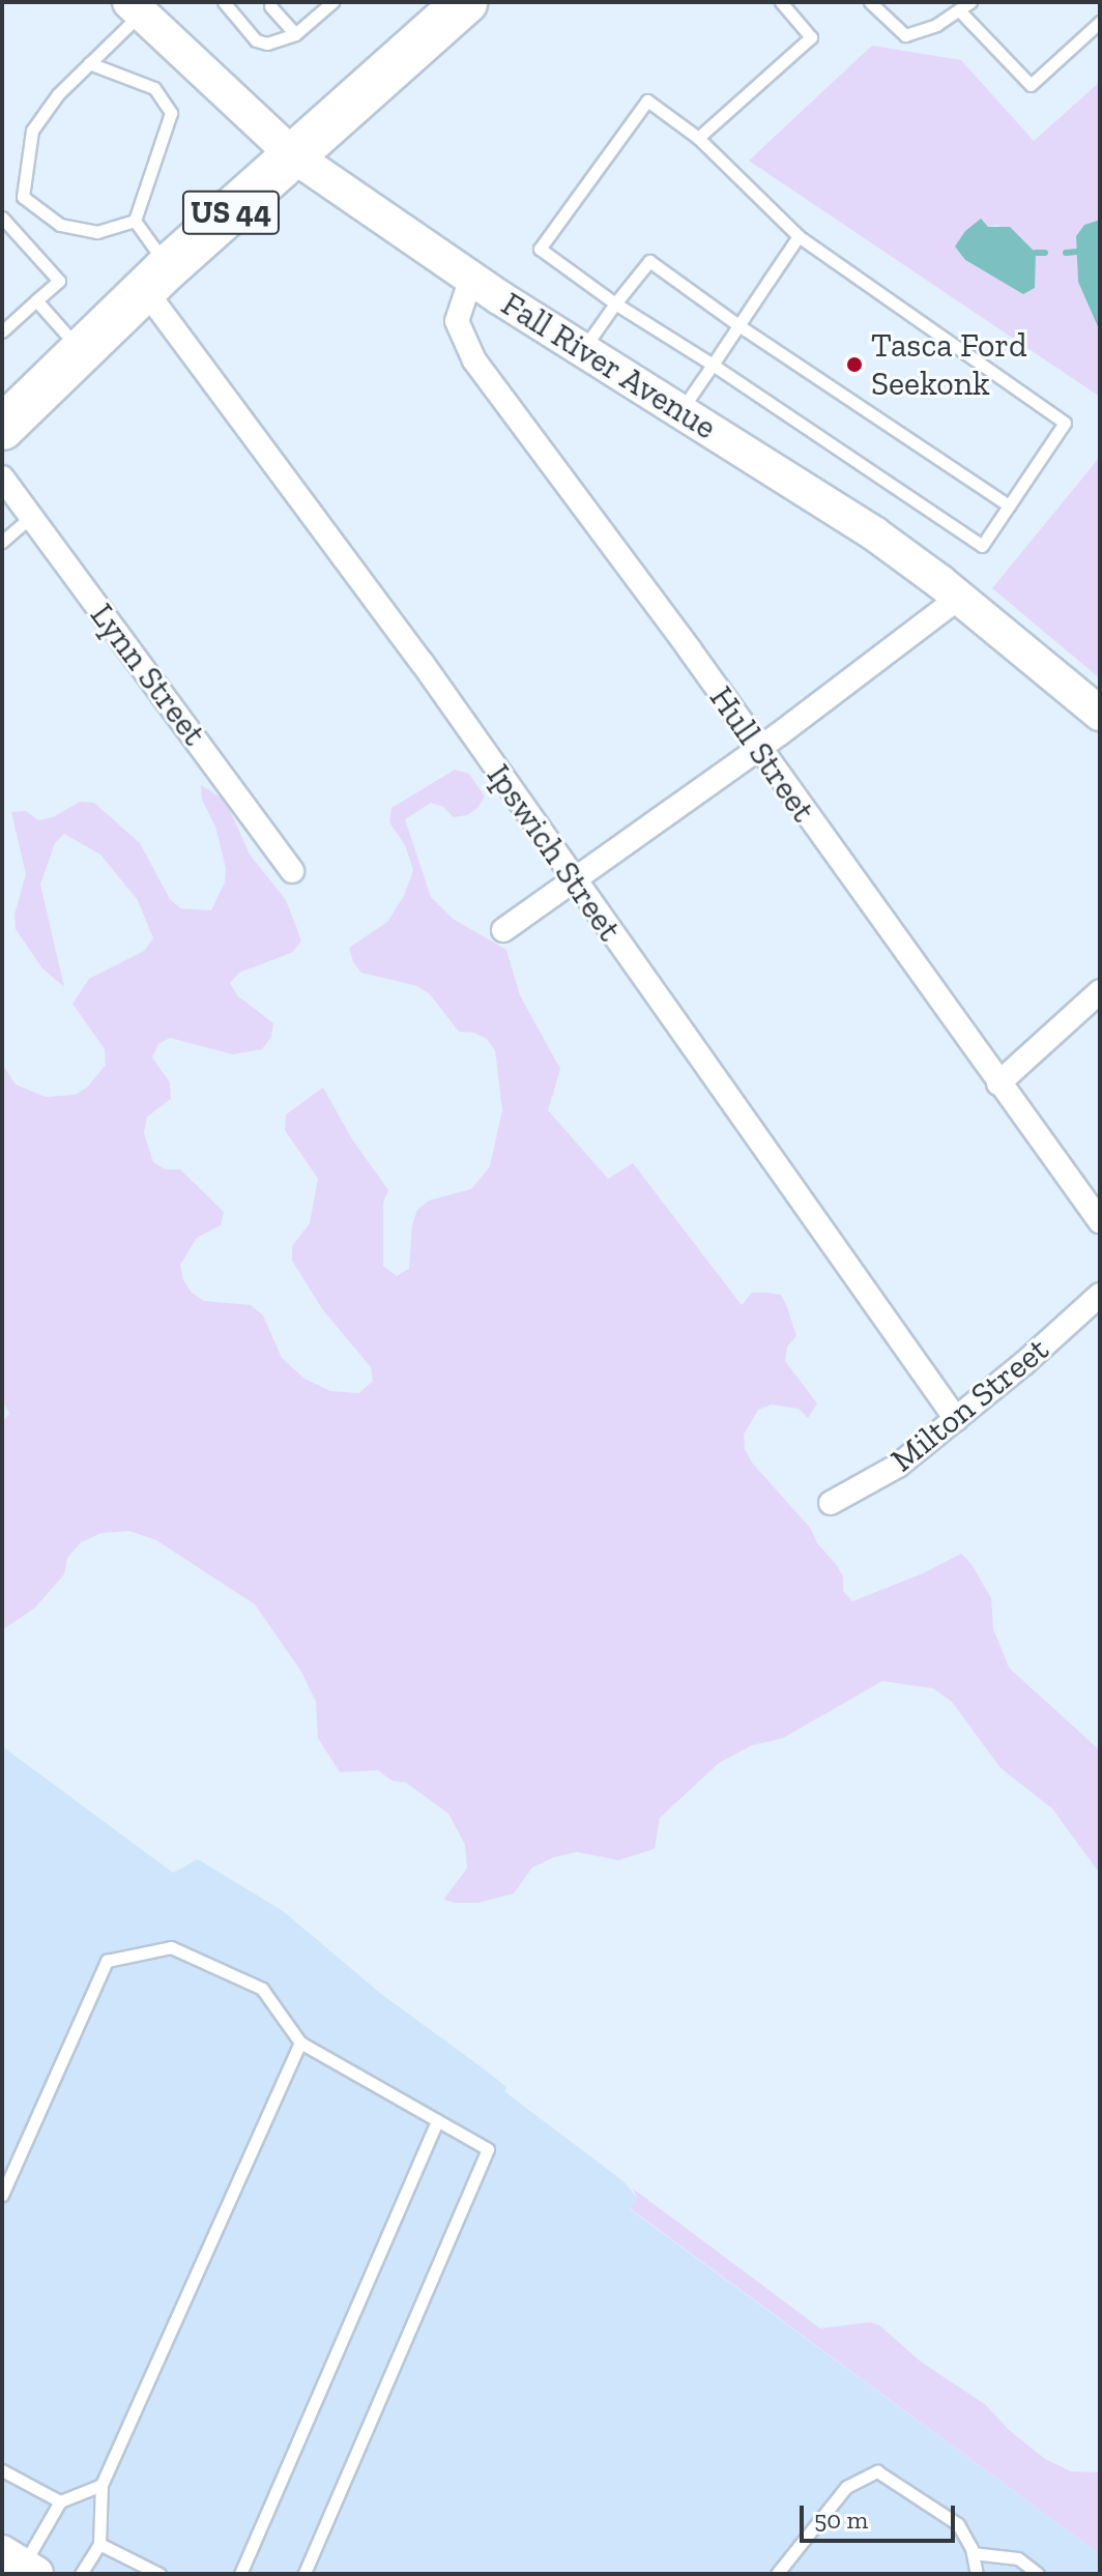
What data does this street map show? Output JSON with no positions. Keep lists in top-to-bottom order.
{
  "streets": {
    "highway": ["US 44"],
    "main road": ["Fall River Avenue"],
    "street": [
      "Lynn Street",
      "Hull Street",
      "Ipswich Street",
      "Milton Street"
    ]
  },
  "crossings": [
    ["US 44", "Fall River Avenue"],
    ["US 44", "Ipswich Street"],
    ["Fall River Avenue", "Hull Street"],
    ["Ipswich Street", "Milton Street"]
  ],
  "places": ["Tasca Ford Seekonk"],
  "scale_bar": "50 m"
}
